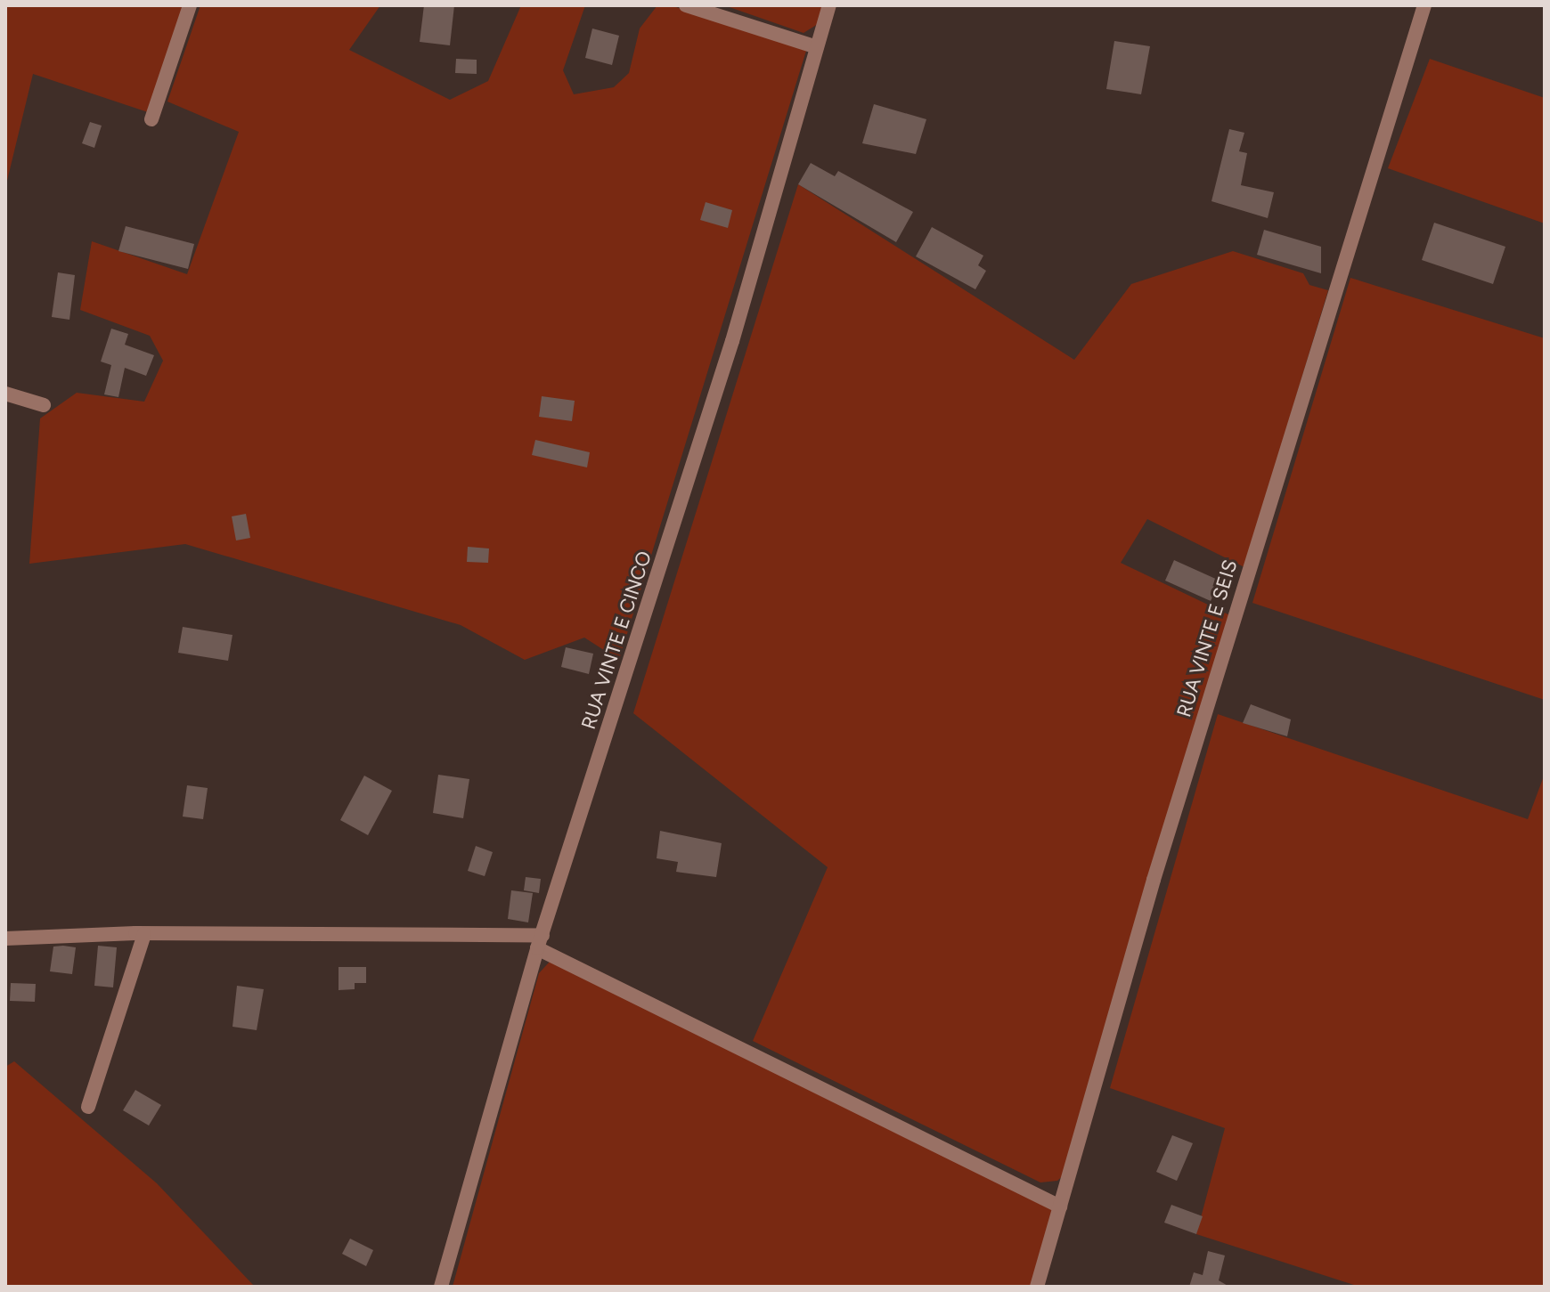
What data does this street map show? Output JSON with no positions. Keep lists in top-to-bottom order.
{
  "streets": {
    "street": ["RUA VINTE E SEIS", "RUA VINTE E CINCO"]
  }
}
